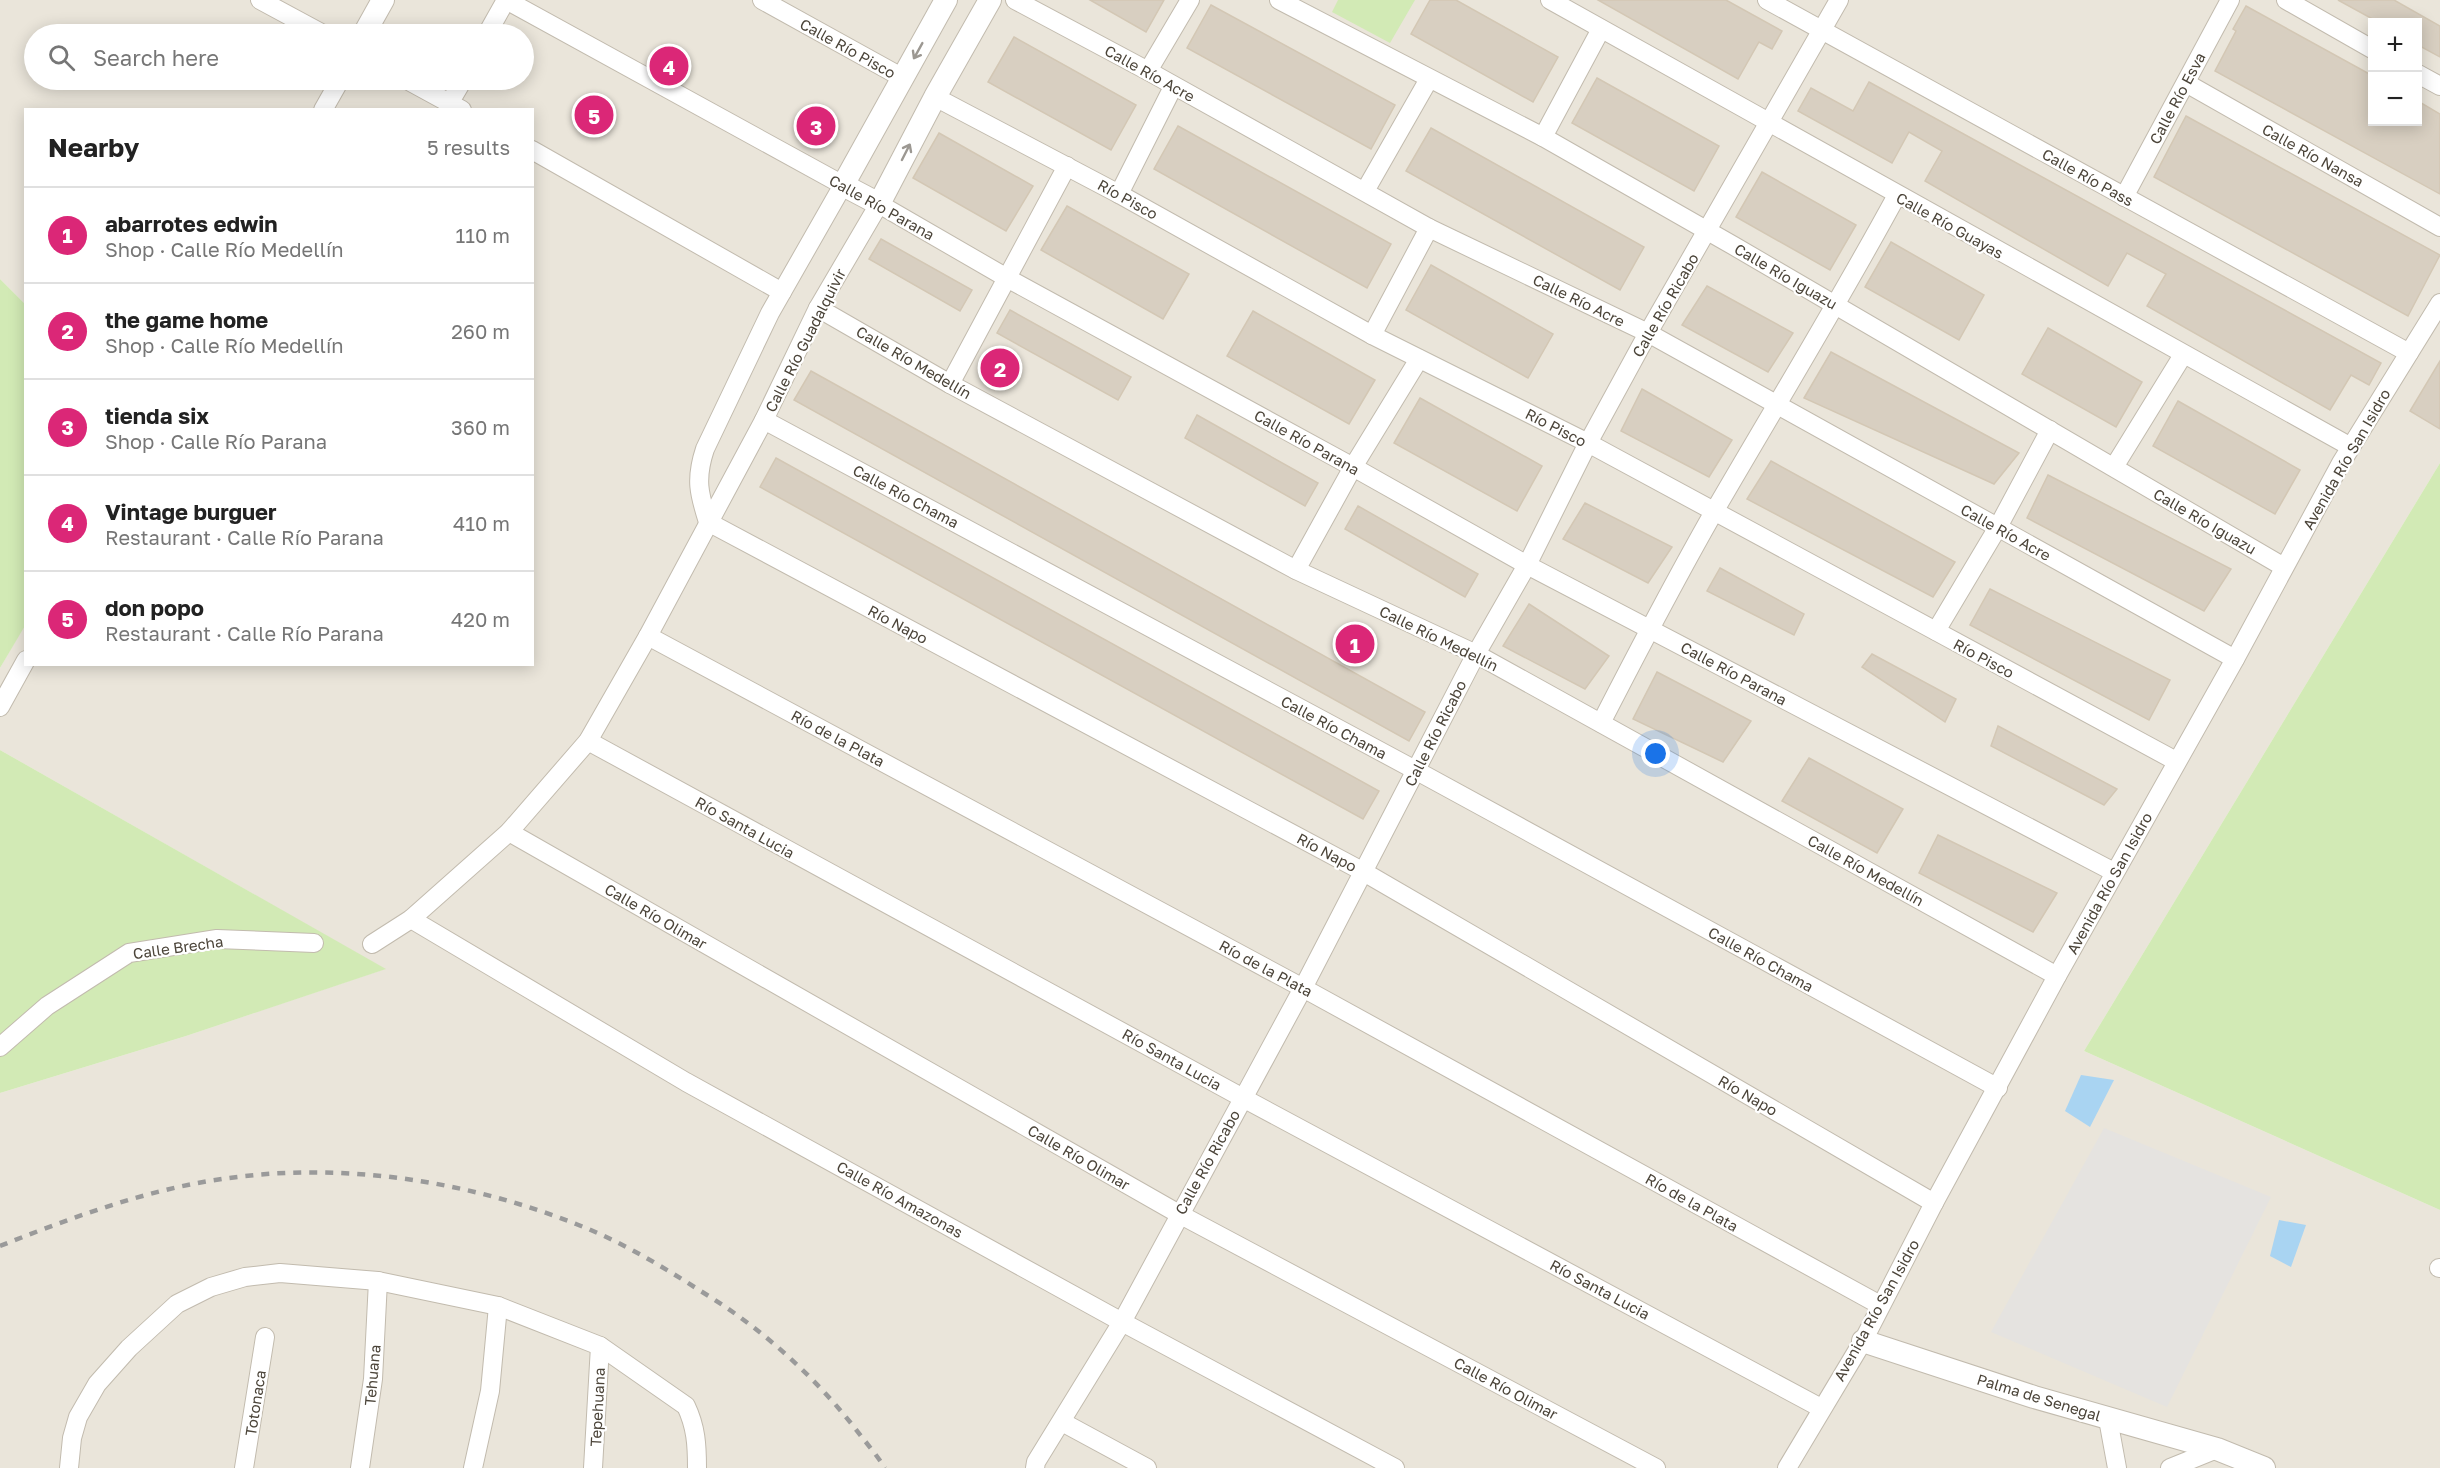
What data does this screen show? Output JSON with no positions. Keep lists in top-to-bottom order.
{
  "streets": {
    "street": [
      "Calle Río Pisco",
      "Calle Río Acre",
      "Calle Río Esva",
      "Calle Río Nansa",
      "Calle Río Pass",
      "Río Pisco",
      "Calle Río Parana",
      "Calle Río Guayas",
      "Calle Río Iguazu",
      "Calle Río Ricabo",
      "Calle Río Guadalquivir",
      "Calle Río Medellín",
      "Avenida Río San Isidro",
      "Calle Río Chama",
      "Río Napo",
      "Río de la Plata",
      "Río Santa Lucia",
      "Calle Río Olimar",
      "Calle Brecha",
      "Calle Río Amazonas",
      "Tehuana",
      "Palma de Senegal",
      "Totonaca",
      "Tepehuana"
    ]
  },
  "crossings": [
    ["Calle Río Acre", "Calle Río Ricabo"],
    ["Calle Río Acre", "Avenida Río San Isidro"],
    ["Calle Río Esva", "Calle Río Nansa"],
    ["Calle Río Esva", "Calle Río Pass"],
    ["Calle Río Pass", "Calle Río Ricabo"],
    ["Calle Río Pass", "Avenida Río San Isidro"],
    ["Río Pisco", "Calle Río Ricabo"],
    ["Río Pisco", "Calle Río Guadalquivir"],
    ["Río Pisco", "Avenida Río San Isidro"],
    ["Calle Río Parana", "Calle Río Ricabo"],
    ["Calle Río Parana", "Calle Río Guadalquivir"],
    ["Calle Río Parana", "Avenida Río San Isidro"],
    ["Calle Río Guayas", "Calle Río Ricabo"],
    ["Calle Río Guayas", "Avenida Río San Isidro"],
    ["Calle Río Iguazu", "Calle Río Ricabo"],
    ["Calle Río Iguazu", "Avenida Río San Isidro"],
    ["Calle Río Ricabo", "Calle Río Medellín"],
    ["Calle Río Ricabo", "Calle Río Chama"],
    ["Calle Río Ricabo", "Río Napo"],
    ["Calle Río Ricabo", "Río de la Plata"],
    ["Calle Río Ricabo", "Río Santa Lucia"],
    ["Calle Río Ricabo", "Calle Río Olimar"],
    ["Calle Río Ricabo", "Calle Río Amazonas"],
    ["Calle Río Guadalquivir", "Calle Río Medellín"],
    ["Calle Río Guadalquivir", "Calle Río Chama"],
    ["Calle Río Guadalquivir", "Río Napo"],
    ["Calle Río Guadalquivir", "Río de la Plata"],
    ["Calle Río Guadalquivir", "Río Santa Lucia"],
    ["Calle Río Guadalquivir", "Calle Río Olimar"],
    ["Calle Río Guadalquivir", "Calle Río Amazonas"],
    ["Calle Río Medellín", "Avenida Río San Isidro"],
    ["Avenida Río San Isidro", "Calle Río Chama"],
    ["Avenida Río San Isidro", "Río Napo"],
    ["Avenida Río San Isidro", "Río de la Plata"],
    ["Avenida Río San Isidro", "Río Santa Lucia"],
    ["Avenida Río San Isidro", "Palma de Senegal"]
  ],
  "page": {
    "map_buttons": ["+", "−"],
    "search": "Search here",
    "pins": [
      "4",
      "5",
      "3",
      "2",
      "1"
    ],
    "heading": ["Nearby", "5 results"],
    "list": [
      {
        "mark": "1",
        "name": "abarrotes edwin",
        "note": "Shop · Calle Río Medellín",
        "value": "110 m"
      },
      {
        "mark": "2",
        "name": "the game home",
        "note": "Shop · Calle Río Medellín",
        "value": "260 m"
      },
      {
        "mark": "3",
        "name": "tienda six",
        "note": "Shop · Calle Río Parana",
        "value": "360 m"
      },
      {
        "mark": "4",
        "name": "Vintage burguer",
        "note": "Restaurant · Calle Río Parana",
        "value": "410 m"
      },
      {
        "mark": "5",
        "name": "don popo",
        "note": "Restaurant · Calle Río Parana",
        "value": "420 m"
      }
    ]
  }
}
